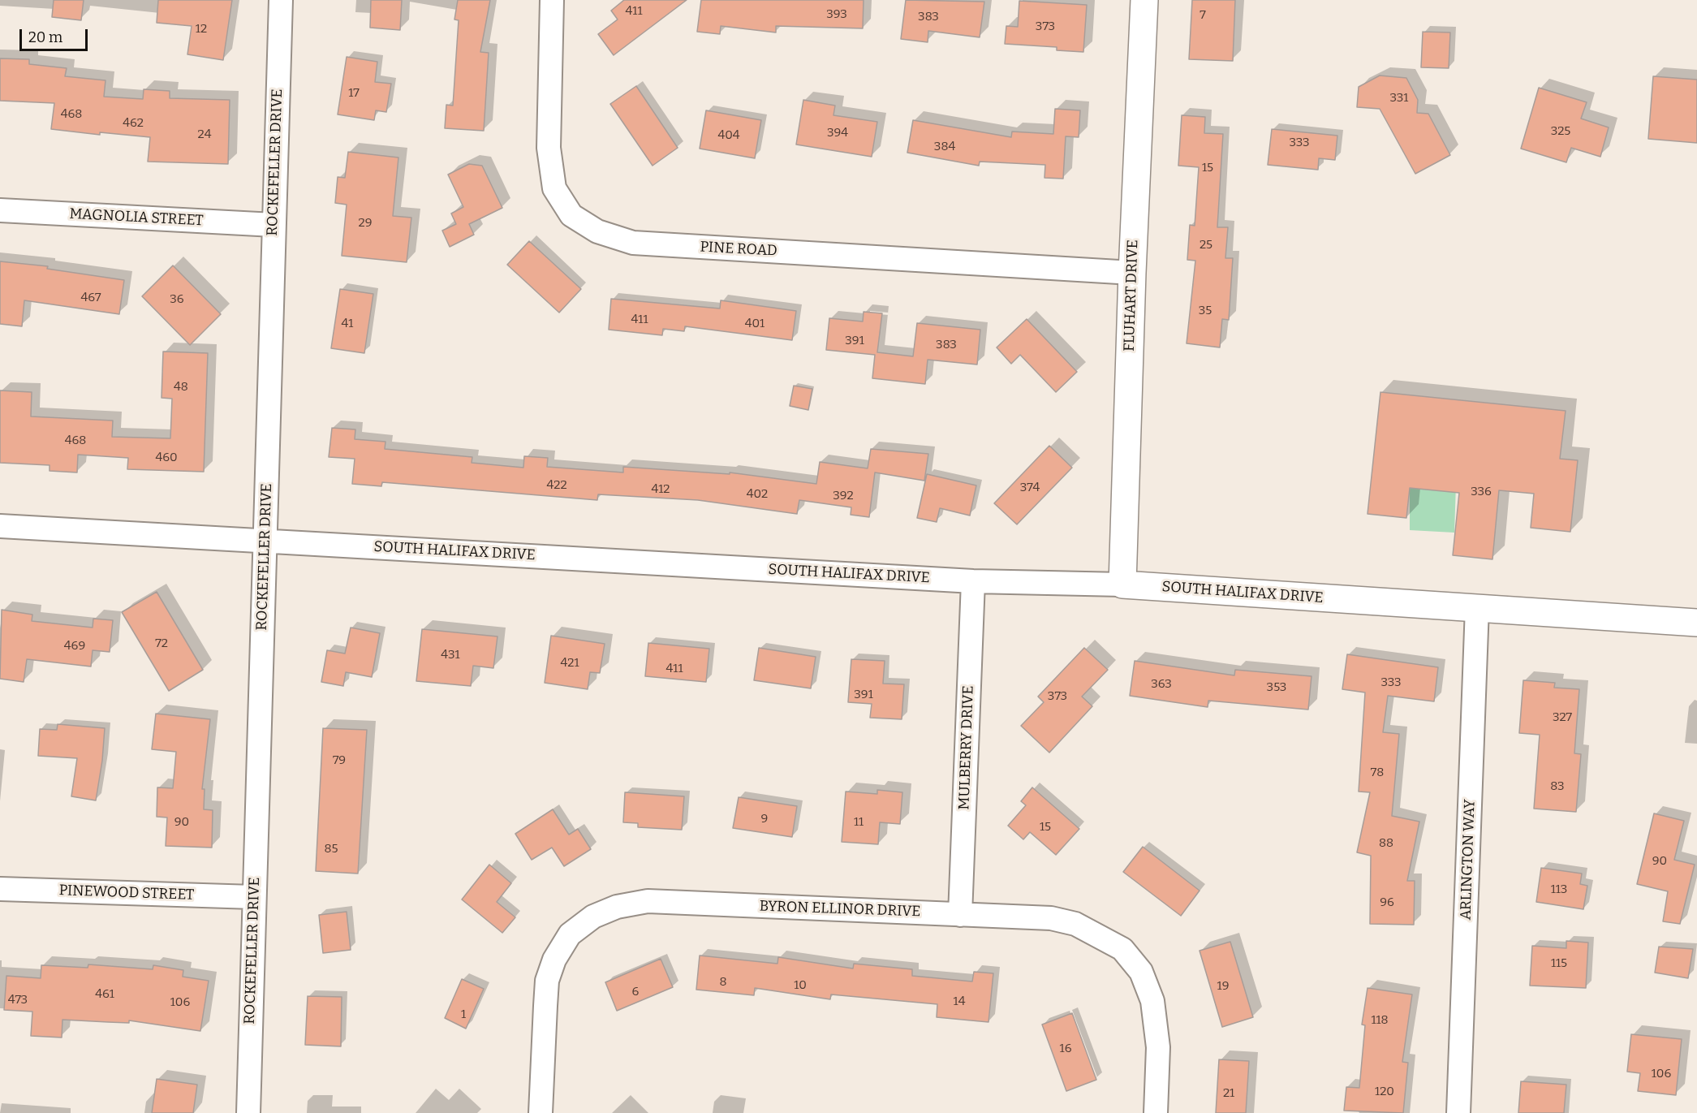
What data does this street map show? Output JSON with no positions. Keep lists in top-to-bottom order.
{
  "streets": {
    "street": [
      "ROCKEFELLER DRIVE",
      "MAGNOLIA STREET",
      "PINE ROAD",
      "FLUHART DRIVE",
      "SOUTH HALIFAX DRIVE",
      "MULBERRY DRIVE",
      "ARLINGTON WAY",
      "PINEWOOD STREET",
      "BYRON ELLINOR DRIVE"
    ]
  },
  "crossings": [
    ["ROCKEFELLER DRIVE", "MAGNOLIA STREET"],
    ["ROCKEFELLER DRIVE", "SOUTH HALIFAX DRIVE"],
    ["ROCKEFELLER DRIVE", "PINEWOOD STREET"],
    ["PINE ROAD", "FLUHART DRIVE"],
    ["FLUHART DRIVE", "SOUTH HALIFAX DRIVE"],
    ["SOUTH HALIFAX DRIVE", "MULBERRY DRIVE"],
    ["SOUTH HALIFAX DRIVE", "ARLINGTON WAY"],
    ["MULBERRY DRIVE", "BYRON ELLINOR DRIVE"]
  ],
  "house_numbers": [
    "411",
    "393",
    "7",
    "383",
    "373",
    "12",
    "17",
    "331",
    "468",
    "462",
    "325",
    "394",
    "24",
    "404",
    "333",
    "384",
    "15",
    "29",
    "25",
    "467",
    "36",
    "35",
    "411",
    "41",
    "401",
    "391",
    "383",
    "48",
    "468",
    "460",
    "422",
    "374",
    "412",
    "336",
    "402",
    "392",
    "72",
    "469",
    "431",
    "421",
    "411",
    "333",
    "363",
    "353",
    "391",
    "373",
    "327",
    "79",
    "78",
    "83",
    "9",
    "90",
    "11",
    "15",
    "88",
    "85",
    "90",
    "113",
    "96",
    "115",
    "8",
    "10",
    "19",
    "6",
    "461",
    "473",
    "14",
    "106",
    "1",
    "118",
    "16",
    "106",
    "120",
    "21"
  ],
  "scale_bar": "20 m"
}
